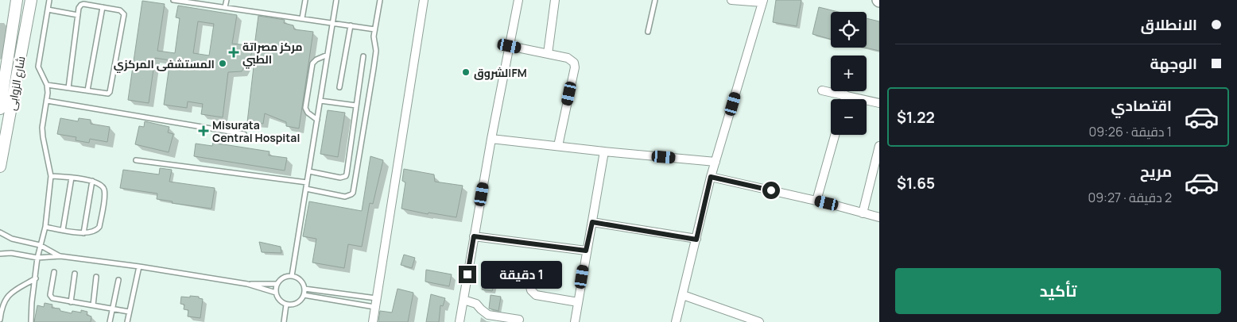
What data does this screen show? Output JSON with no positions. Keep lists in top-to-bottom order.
{
  "streets": {
    "street": ["شارع الزوابى"]
  },
  "places": {
    "health": ["مركز مصراتة الطبي", "Misurata Central Hospital"],
    "other": ["المستشفى المركزي", "الشروقFM"]
  },
  "page": {
    "banner": ["الانطلاق", "الوجهة"],
    "map_buttons": ["+", "−"],
    "list": [
      {
        "name": "اقتصادي",
        "note": "1 دقيقة · 09:26",
        "value": "$1.22"
      },
      {
        "name": "مريح",
        "note": "2 دقيقة · 09:27",
        "value": "$1.65"
      }
    ],
    "buttons": "تأكيد",
    "bubble": "1 دقيقة"
  }
}
